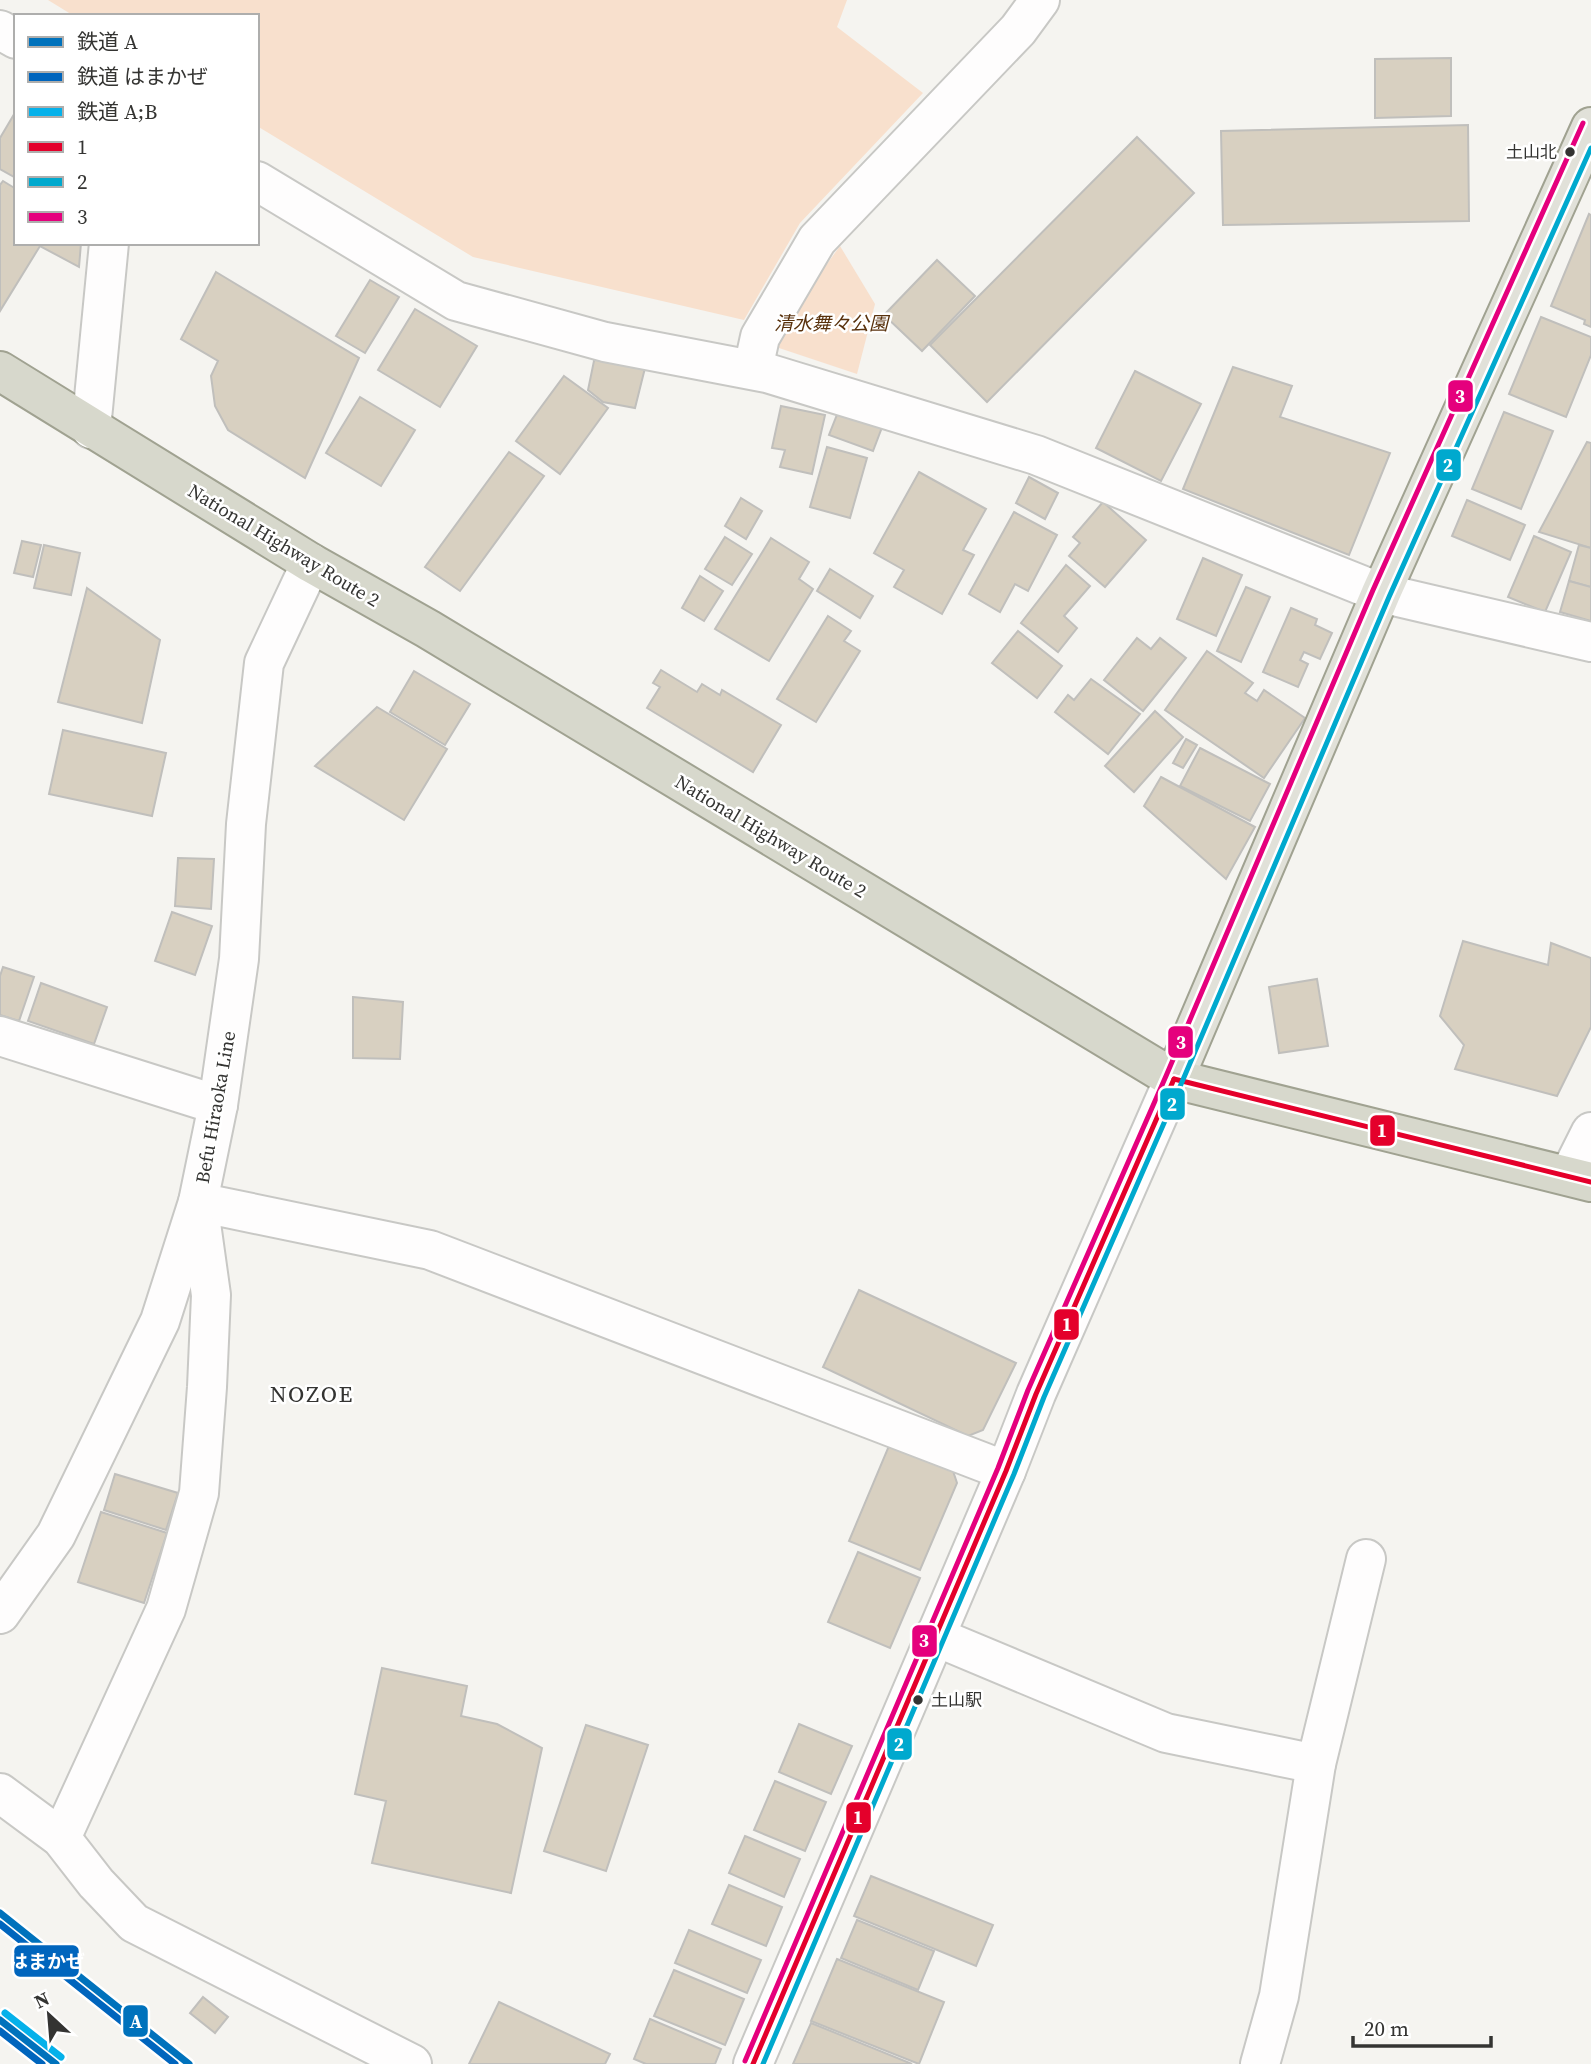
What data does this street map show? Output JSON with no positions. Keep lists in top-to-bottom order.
{
  "streets": {
    "highway": ["National Highway Route 2"],
    "street": ["Befu Hiraoka Line"]
  },
  "crossings": [
    ["National Highway Route 2", "Befu Hiraoka Line"]
  ],
  "districts": ["NOZOE"],
  "parks": ["清水舞々公園"],
  "places": ["土山北", "土山駅"],
  "lines": [
    "transit line 3",
    "transit line 2",
    "transit line 1",
    "rail line A",
    "rail line はまかぜ",
    "rail line A;B"
  ],
  "legend": [
    "鉄道 A",
    "鉄道 はまかぜ",
    "鉄道 A;B",
    "1",
    "2",
    "3"
  ],
  "scale_bar": "20 m",
  "north": "top left"
}
